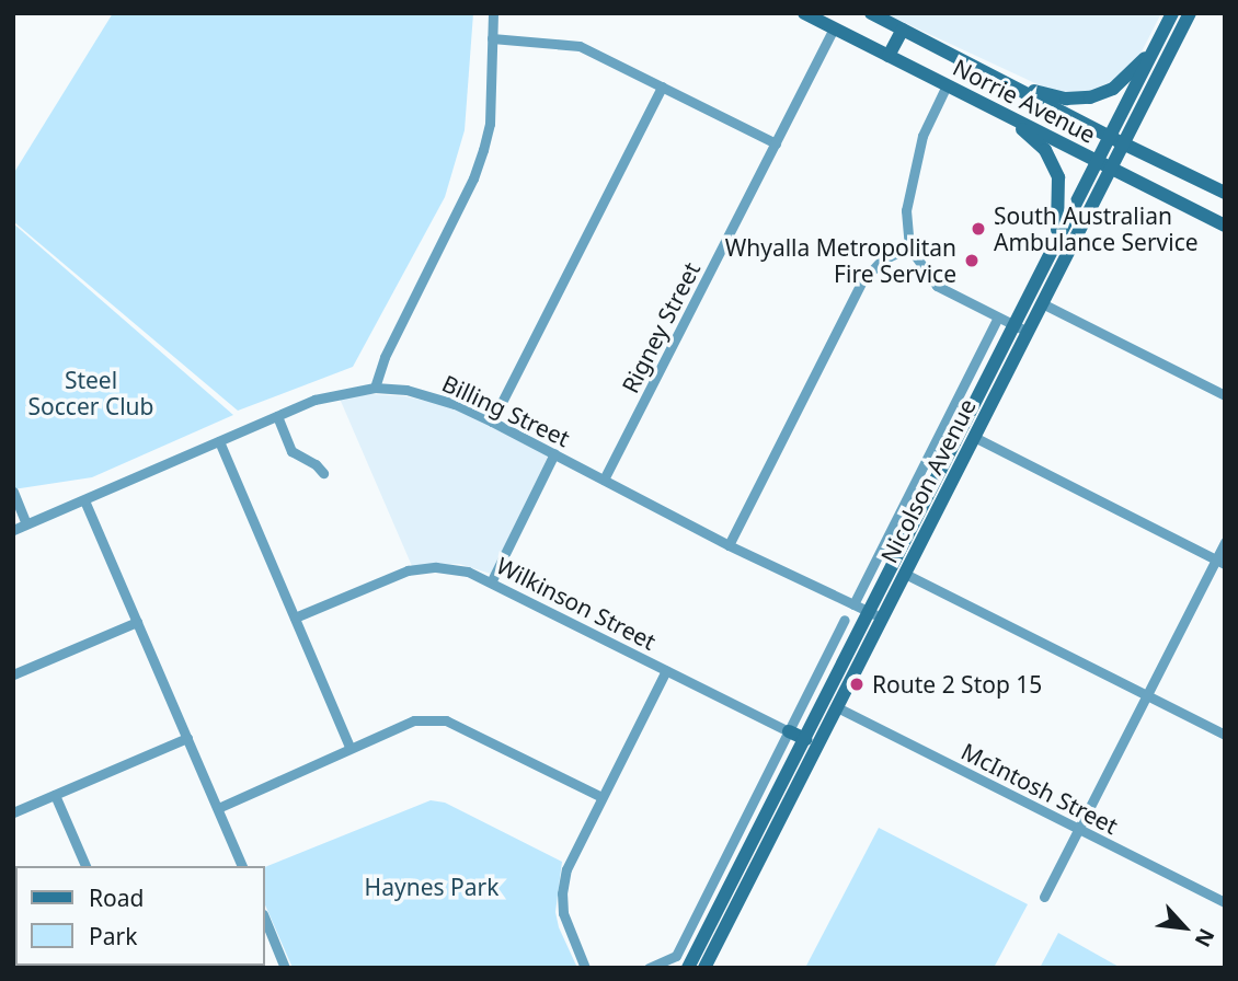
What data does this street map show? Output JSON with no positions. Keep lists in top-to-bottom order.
{
  "streets": {
    "main road": ["Norrie Avenue", "Nicolson Avenue"],
    "street": [
      "Rigney Street",
      "Billing Street",
      "Wilkinson Street",
      "McIntosh Street"
    ]
  },
  "crossings": [
    ["Norrie Avenue", "Rigney Street"],
    ["Norrie Avenue", "Nicolson Avenue"],
    ["Rigney Street", "Billing Street"],
    ["Billing Street", "Nicolson Avenue"],
    ["Nicolson Avenue", "McIntosh Street"]
  ],
  "parks": ["Steel Soccer Club", "Haynes Park"],
  "places": ["South Australian Ambulance Service", "Whyalla Metropolitan Fire Service", "Route 2 Stop 15"],
  "legend": ["Road", "Park"],
  "north": "bottom right"
}
